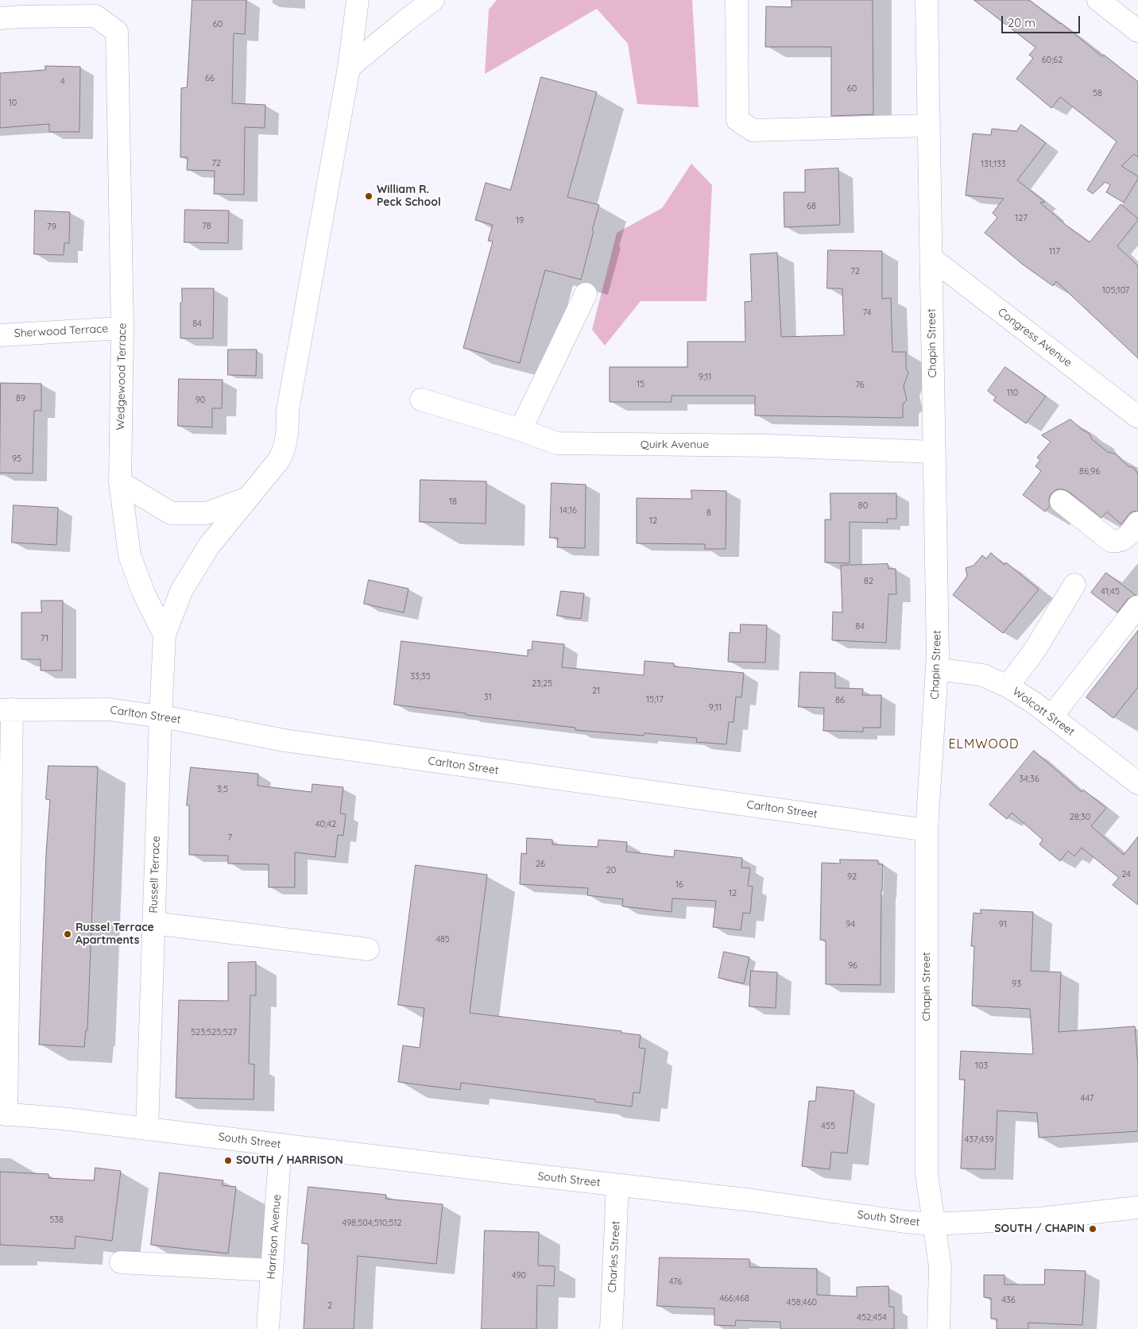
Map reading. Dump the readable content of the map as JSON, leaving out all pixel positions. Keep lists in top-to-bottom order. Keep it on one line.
{"streets":{"street":["Sherwood Terrace","Congress Avenue","Chapin Street","Wedgewood Terrace","Quirk Avenue","Wolcott Street","Carlton Street","Russell Terrace","South Street","Harrison Avenue","Charles Street"]},"crossings":[["Sherwood Terrace","Wedgewood Terrace"],["Congress Avenue","Chapin Street"],["Chapin Street","Quirk Avenue"],["Chapin Street","Wolcott Street"],["Chapin Street","Carlton Street"],["Chapin Street","South Street"],["Wedgewood Terrace","Carlton Street"],["Wedgewood Terrace","Russell Terrace"],["Carlton Street","Russell Terrace"],["Russell Terrace","South Street"],["South Street","Harrison Avenue"],["South Street","Charles Street"]],"districts":["ELMWOOD"],"places":["William R. Peck School","Russel Terrace Apartments","SOUTH / HARRISON","SOUTH / CHAPIN"],"house_numbers":["60","60;62","66","4","60","58","10","72","131;133","68","127","19","78","79","117","72","105;107","74","84","9;11","15","76","110","89","90","95","86;96","18","80","14;16","8","12","82","41;45","84","71","33;35","23;25","21","31","15;17","86","9;11","34;36","3;5","28;30","40;42","7","26","20","24","92","16","12","94","91","485","96","93","523;525;527","103","447","455","437;439","538","498;504;510;512","490","476","466;468","436","458;460","2","452;454"],"scale_bar":"20 m"}
